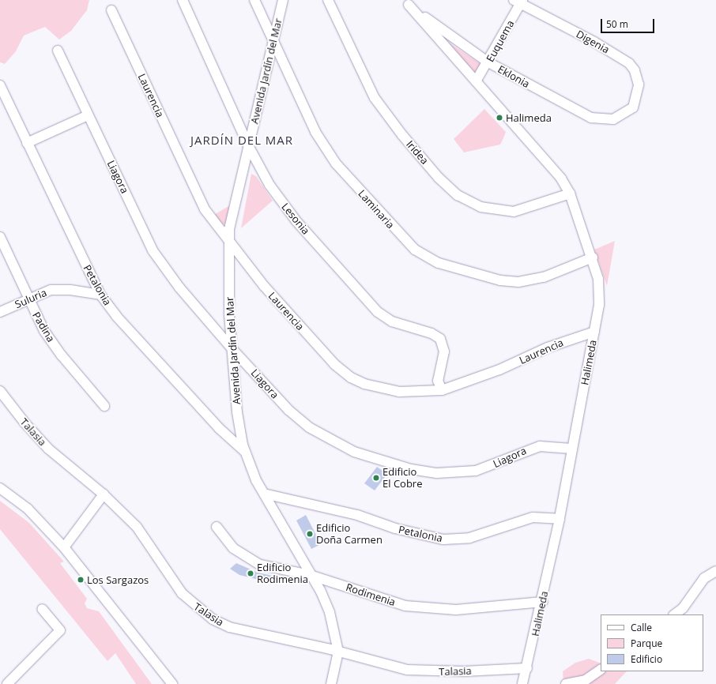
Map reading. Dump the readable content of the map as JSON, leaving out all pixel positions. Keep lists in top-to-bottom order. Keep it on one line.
{"streets":{"street":["Euquema","Digenia","Avenida Jardín del Mar","Eklonia","Laurencia","Iridea","Liagora","Laminaria","Lesonia","Petalonia","Suluria","Padina","Halimeda","Talasia","Rodimenia"]},"crossings":[["Euquema","Digenia"],["Euquema","Eklonia"],["Euquema","Halimeda"],["Digenia","Eklonia"],["Avenida Jardín del Mar","Laurencia"],["Avenida Jardín del Mar","Liagora"],["Avenida Jardín del Mar","Laminaria"],["Avenida Jardín del Mar","Lesonia"],["Avenida Jardín del Mar","Petalonia"],["Avenida Jardín del Mar","Talasia"],["Avenida Jardín del Mar","Rodimenia"],["Eklonia","Halimeda"],["Laurencia","Lesonia"],["Laurencia","Halimeda"],["Iridea","Halimeda"],["Liagora","Halimeda"],["Laminaria","Halimeda"],["Petalonia","Suluria"],["Petalonia","Halimeda"],["Suluria","Padina"],["Halimeda","Talasia"],["Halimeda","Rodimenia"]],"districts":["JARDÍN DEL MAR"],"places":["Halimeda","Edificio El Cobre","Edificio Doña Carmen","Edificio Rodimenia","Los Sargazos"],"legend":["Calle","Parque","Edificio"],"scale_bar":"50 m"}
